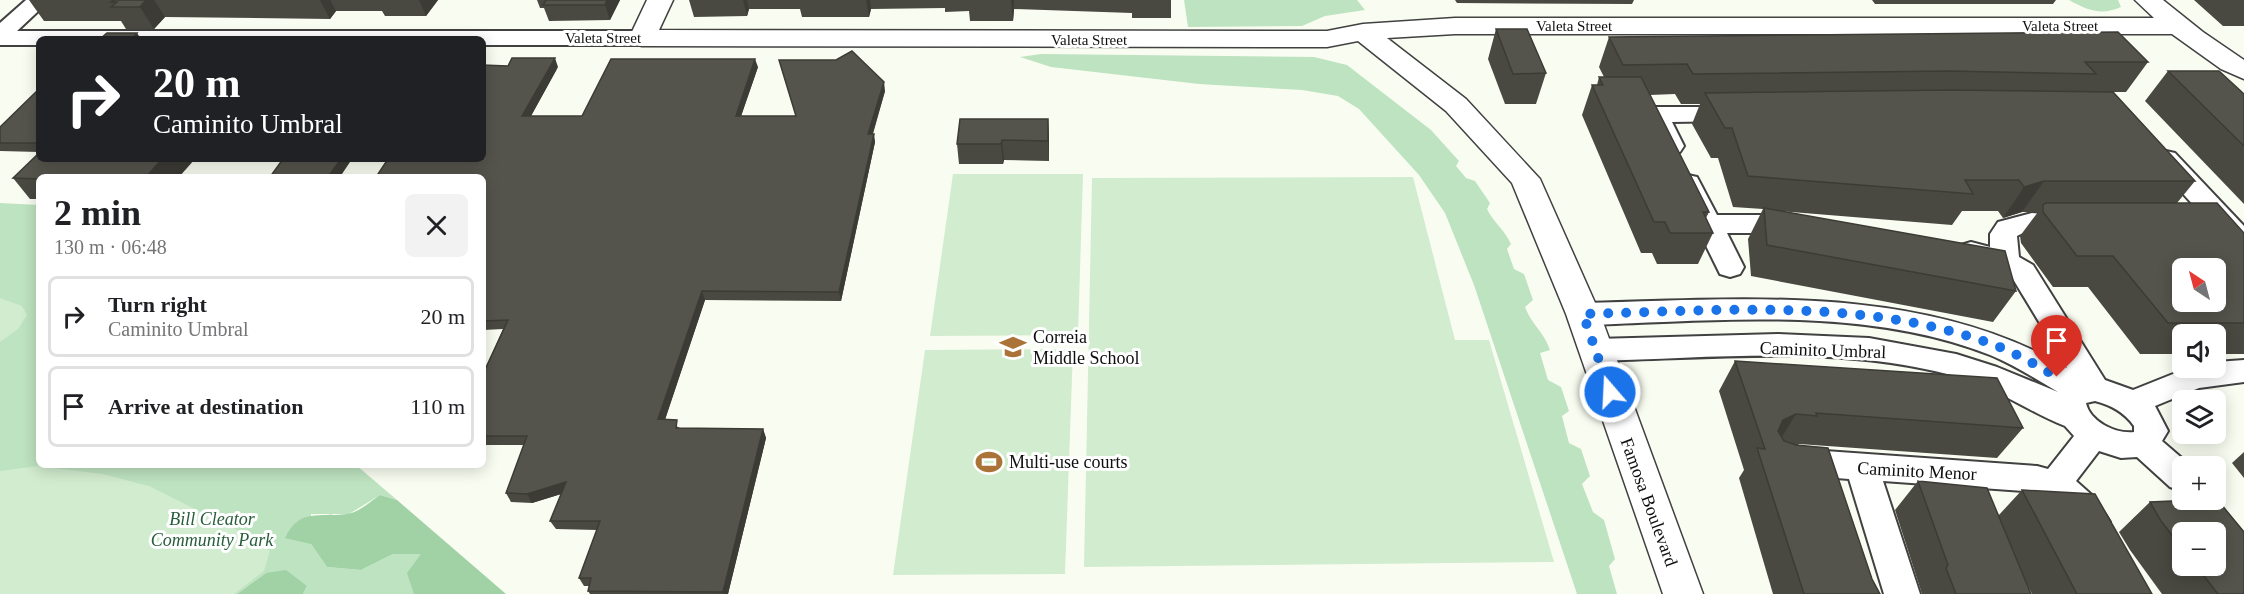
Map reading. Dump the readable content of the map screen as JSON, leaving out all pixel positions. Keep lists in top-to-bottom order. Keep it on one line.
{"streets":{"street":["Valeta Street","Caminito Umbral","Caminito Menor","Famosa Boulevard"]},"crossings":[["Valeta Street","Famosa Boulevard"],["Caminito Umbral","Famosa Boulevard"]],"parks":["Bill Cleator Community Park"],"places":{"school or university":["Correia Middle School"],"sports":["Multi-use courts"]},"north":"top left","page":{"turn":["20 m","Caminito Umbral"],"heading":["2 min","130 m · 06:48"],"map_buttons":["+","−"],"list":[{"name":"Turn right","note":"Caminito Umbral","value":"20 m"},{"name":"Arrive at destination","value":"110 m"}]}}
